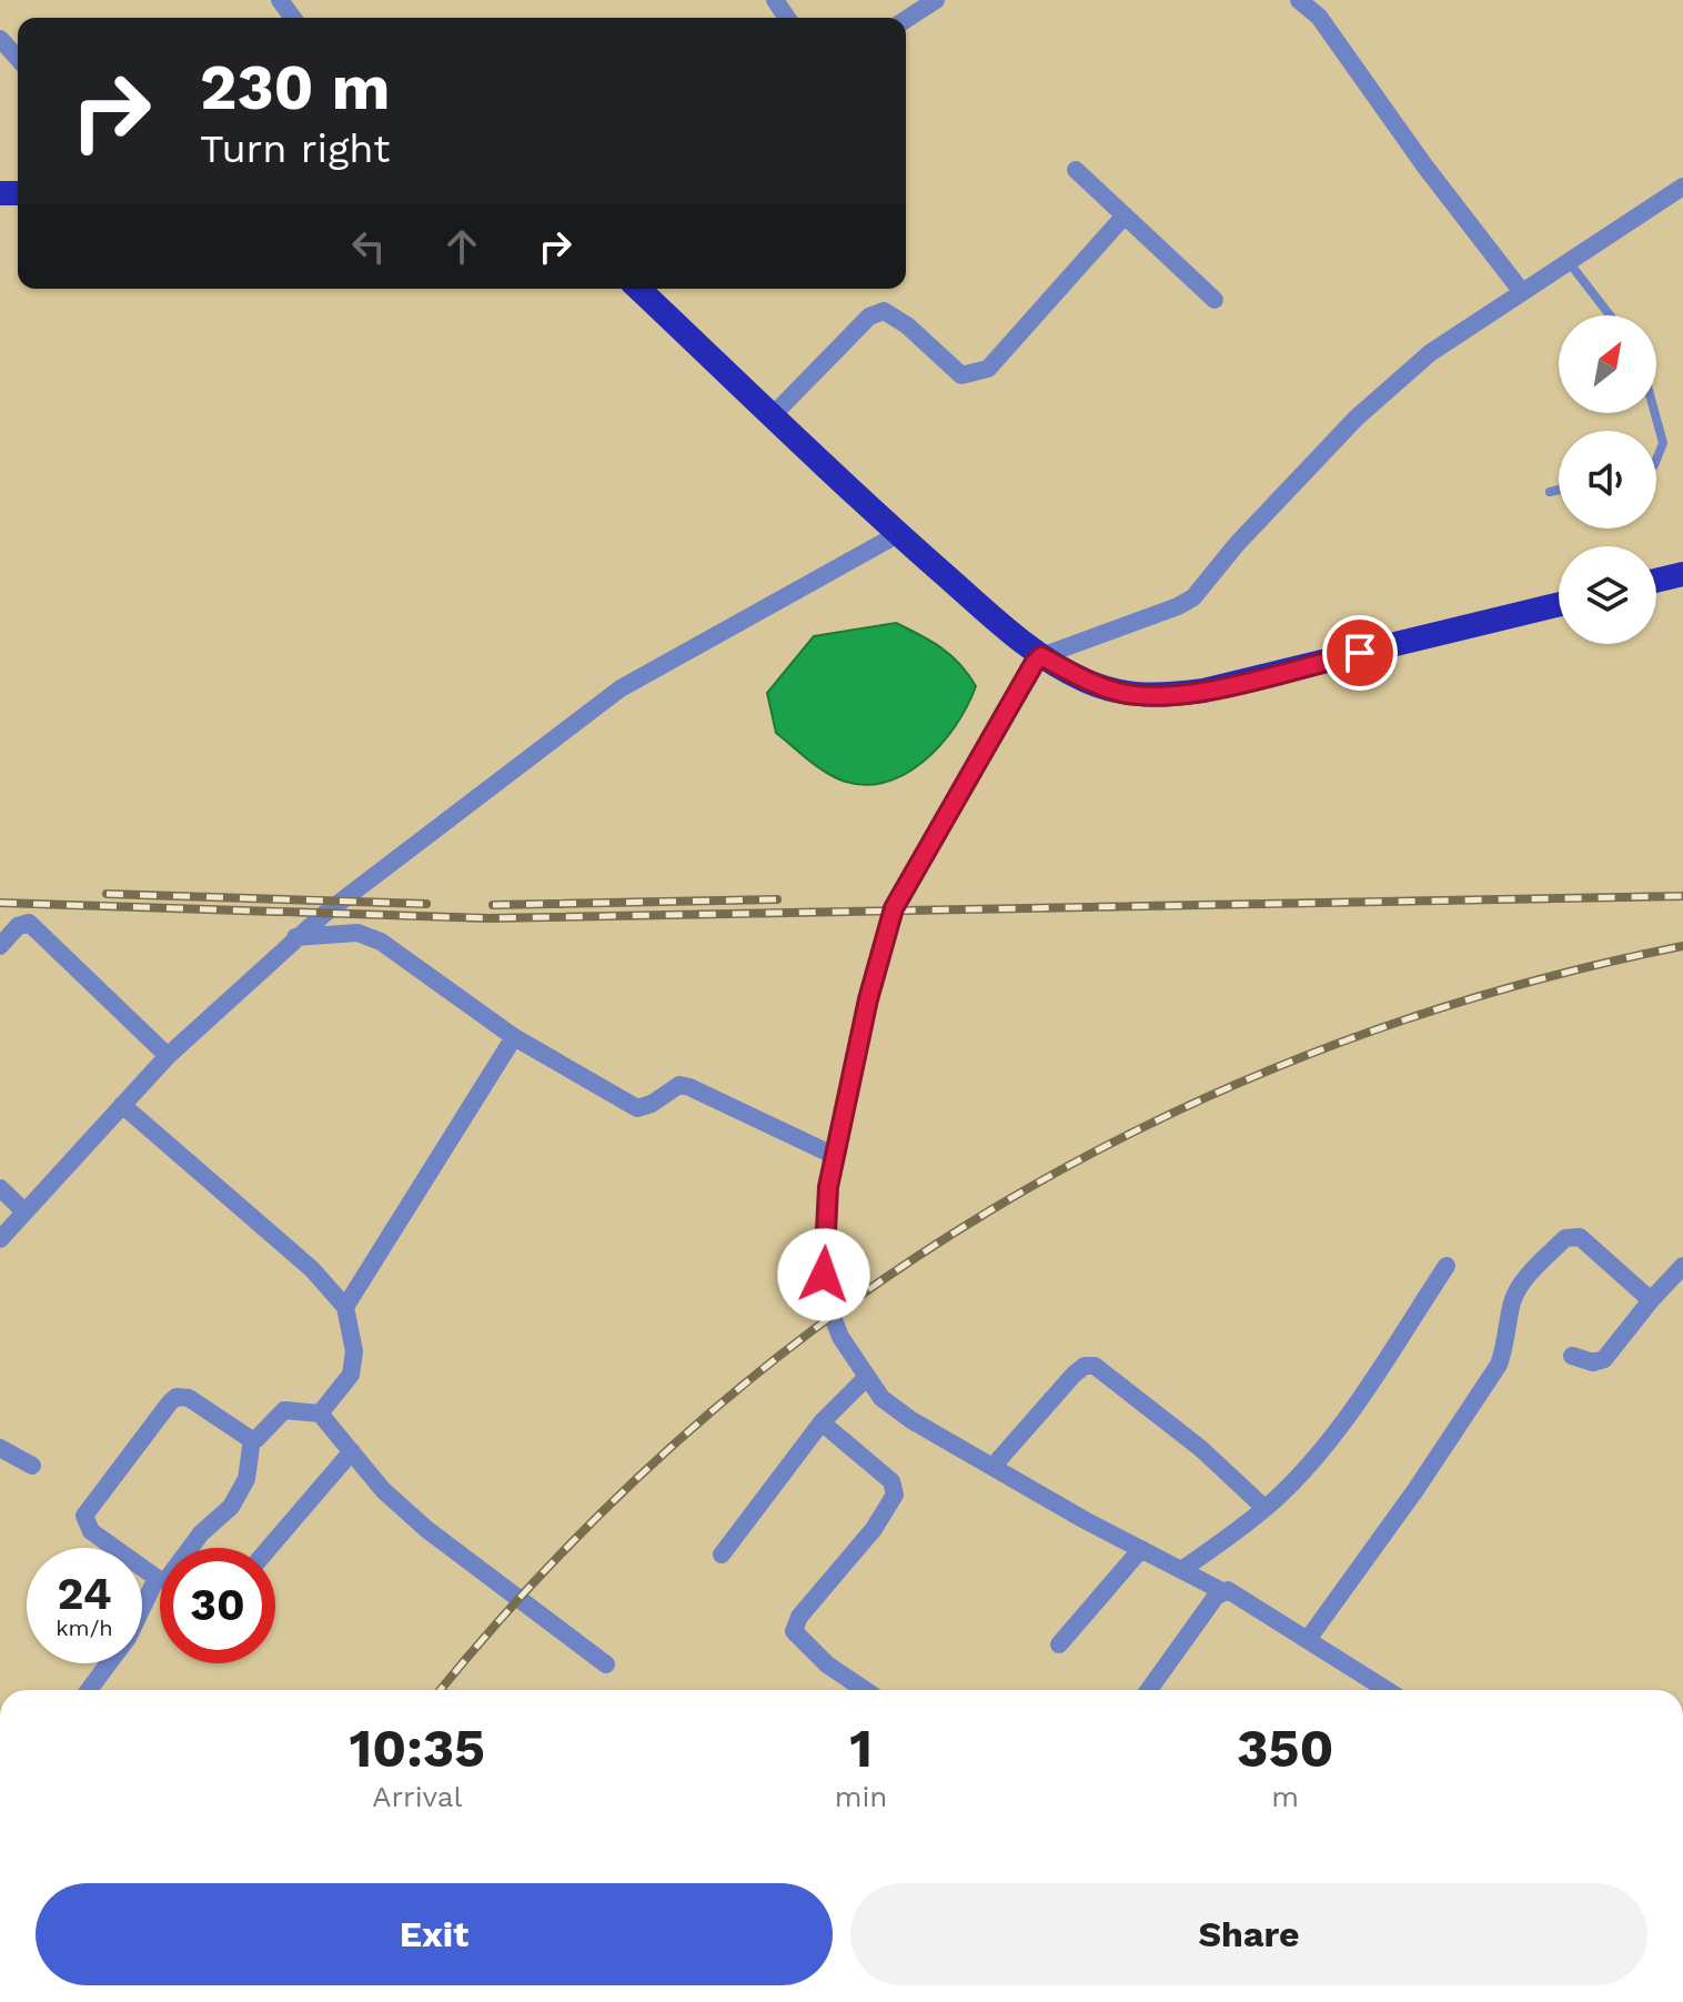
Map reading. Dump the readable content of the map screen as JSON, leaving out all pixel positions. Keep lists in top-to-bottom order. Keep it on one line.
{"north":"top right","page":{"turn":["230 m","Turn right"],"speed":"24 km/h","limit":"30","eta":["10:35","Arrival","1","min","350","m"],"buttons":["Exit","Share"]}}
